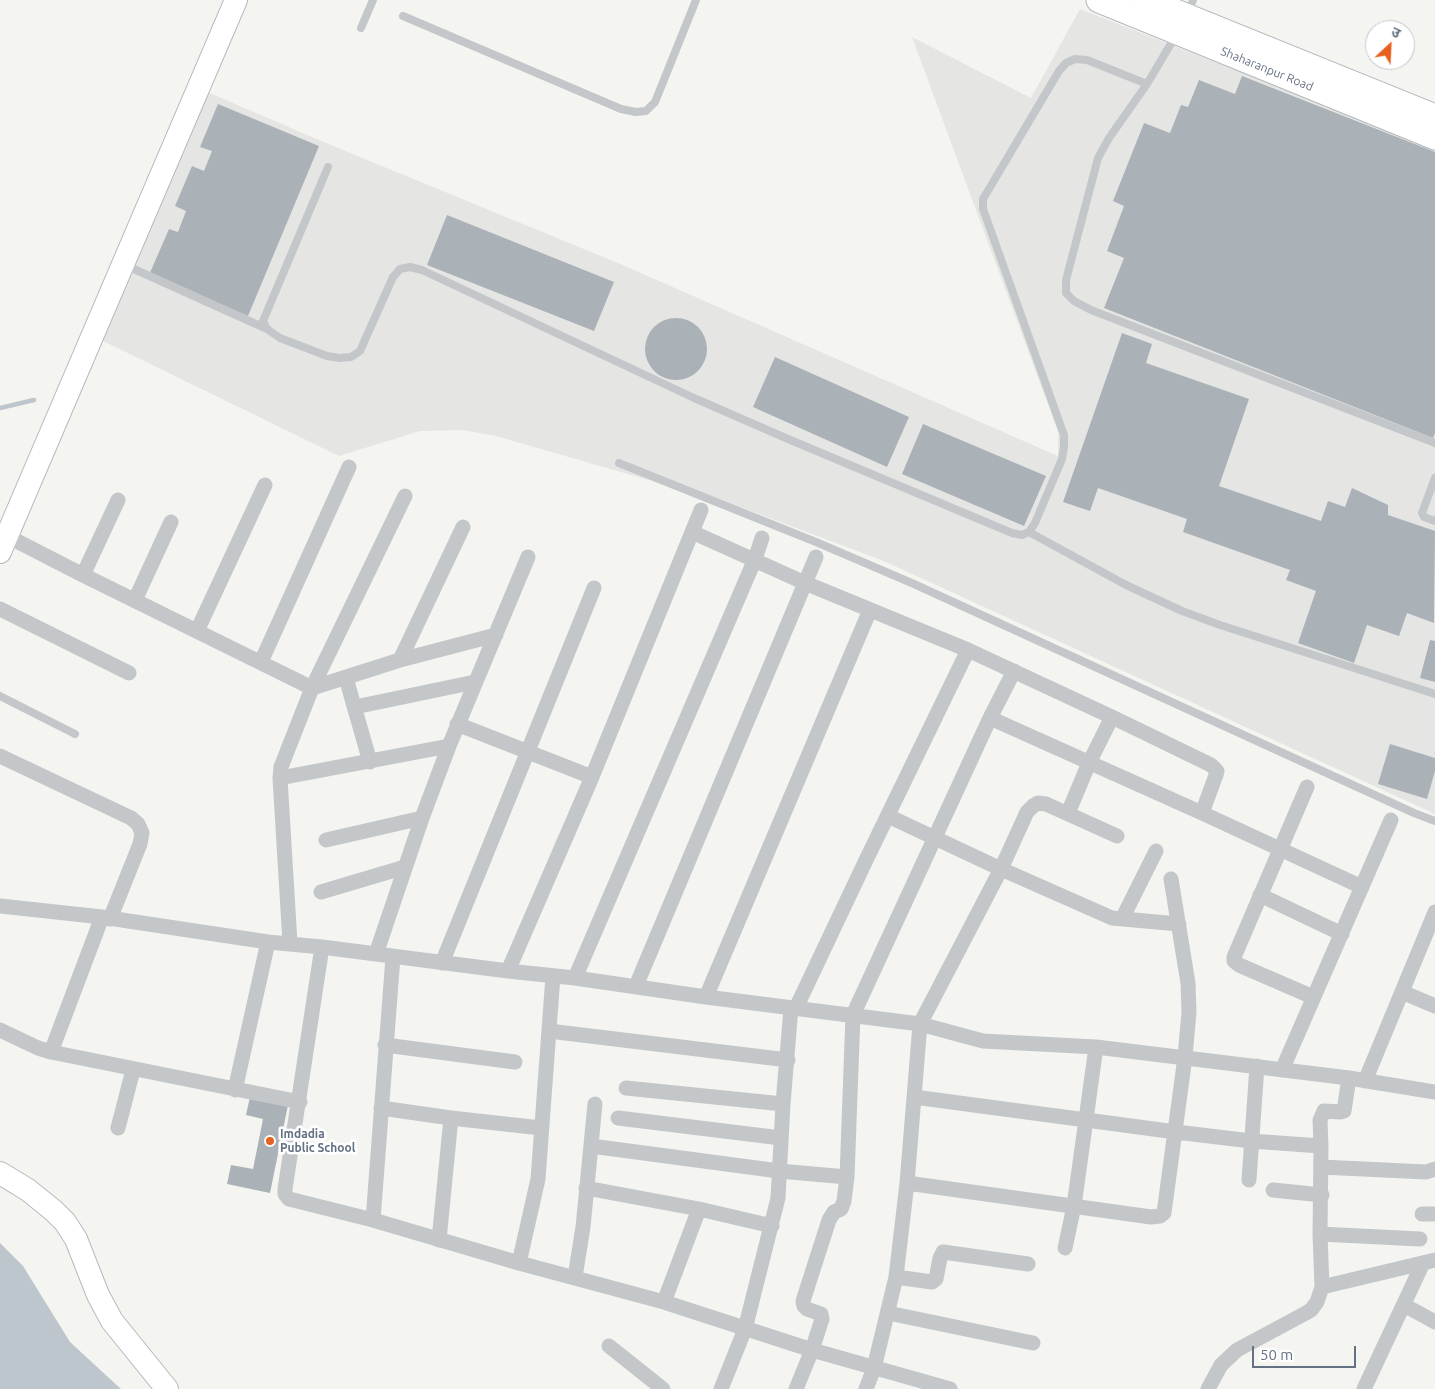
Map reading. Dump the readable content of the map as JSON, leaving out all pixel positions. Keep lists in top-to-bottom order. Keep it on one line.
{"streets":{"main road":["Shaharanpur Road"]},"places":["Imdadia Public School"],"scale_bar":"50 m","north":"top right"}
